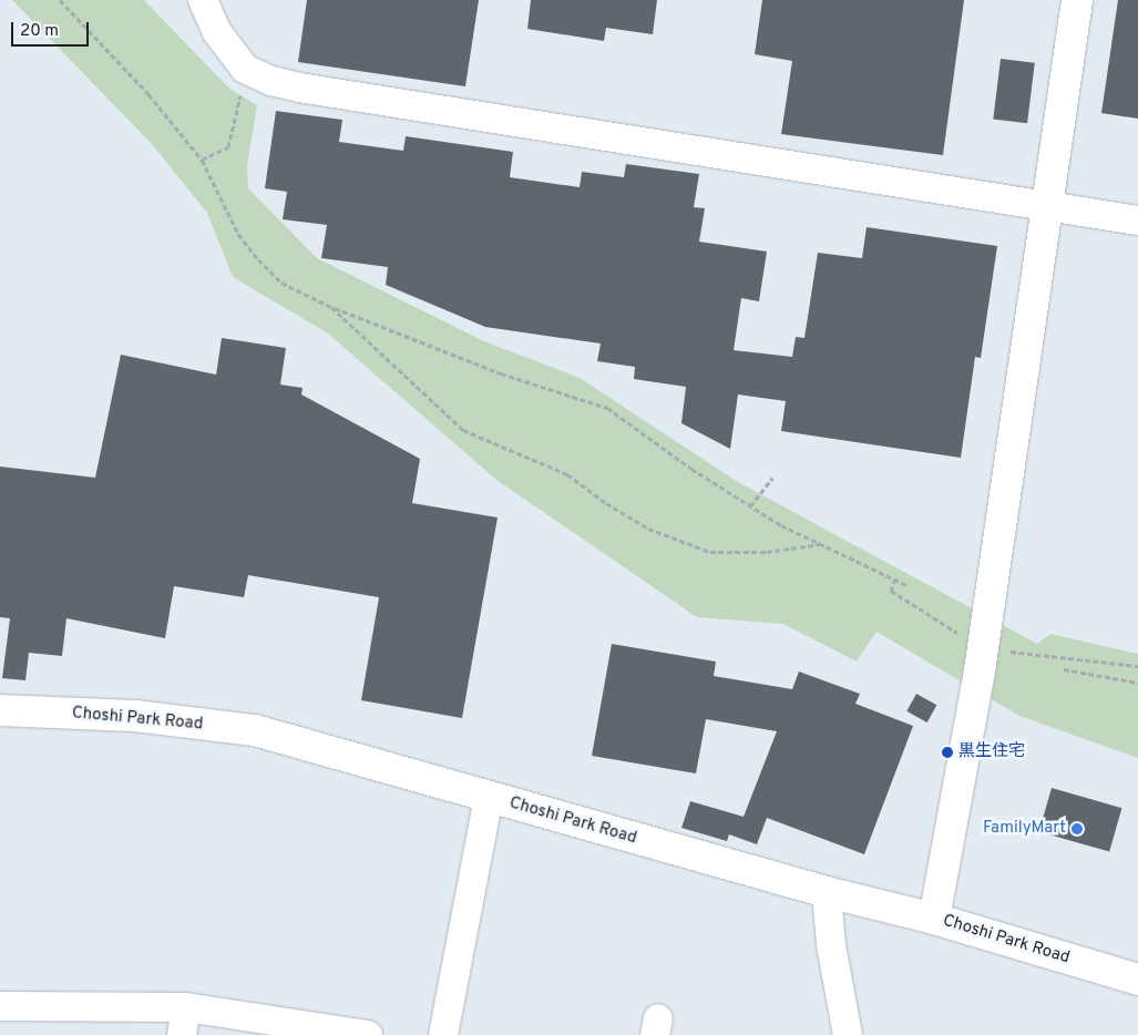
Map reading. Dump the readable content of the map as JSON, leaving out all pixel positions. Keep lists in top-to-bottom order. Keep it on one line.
{"streets":{"main road":["Choshi Park Road"]},"places":["黒生住宅","FamilyMart"],"scale_bar":"20 m"}
